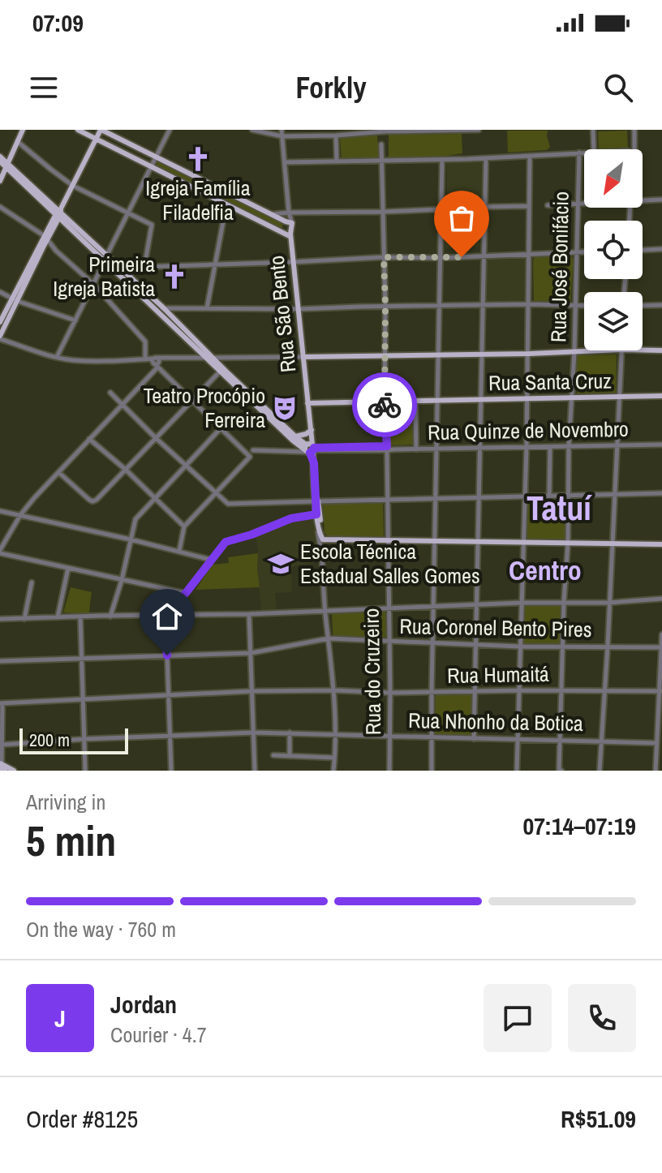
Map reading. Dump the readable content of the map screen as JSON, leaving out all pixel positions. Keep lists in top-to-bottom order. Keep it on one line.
{"streets":{"main road":["Rua São Bento","Rua Santa Cruz"],"street":["Rua José Bonifácio","Rua Quinze de Novembro","Rua Coronel Bento Pires","Rua do Cruzeiro","Rua Humaitá","Rua Nhonho da Botica"]},"crossings":[["Rua José Bonifácio","Rua Santa Cruz"],["Rua José Bonifácio","Rua Quinze de Novembro"],["Rua José Bonifácio","Rua Coronel Bento Pires"],["Rua José Bonifácio","Rua Humaitá"],["Rua José Bonifácio","Rua Nhonho da Botica"],["Rua São Bento","Rua Santa Cruz"],["Rua São Bento","Rua Quinze de Novembro"],["Rua São Bento","Rua Coronel Bento Pires"],["Rua São Bento","Rua Humaitá"],["Rua São Bento","Rua Nhonho da Botica"],["Rua Santa Cruz","Rua do Cruzeiro"],["Rua Quinze de Novembro","Rua do Cruzeiro"],["Rua Coronel Bento Pires","Rua do Cruzeiro"],["Rua do Cruzeiro","Rua Humaitá"],["Rua do Cruzeiro","Rua Nhonho da Botica"]],"districts":["Tatuí","Centro"],"places":{"church":["Igreja Família Filadelfia","Primeira Igreja Batista"],"theatre":["Teatro Procópio Ferreira"],"school or university":["Escola Técnica Estadual Salles Gomes"]},"scale_bar":"200 m","north":"bottom left","page":{"status":"07:09","header":"Forkly","scale":"200 m","heading":["5 min","Arriving in","07:14–07:19"],"panel":["Jordan","Courier · 4.7","Order #8125","R$51.09"],"bar":"On the way · 760 m","round":"J"}}
